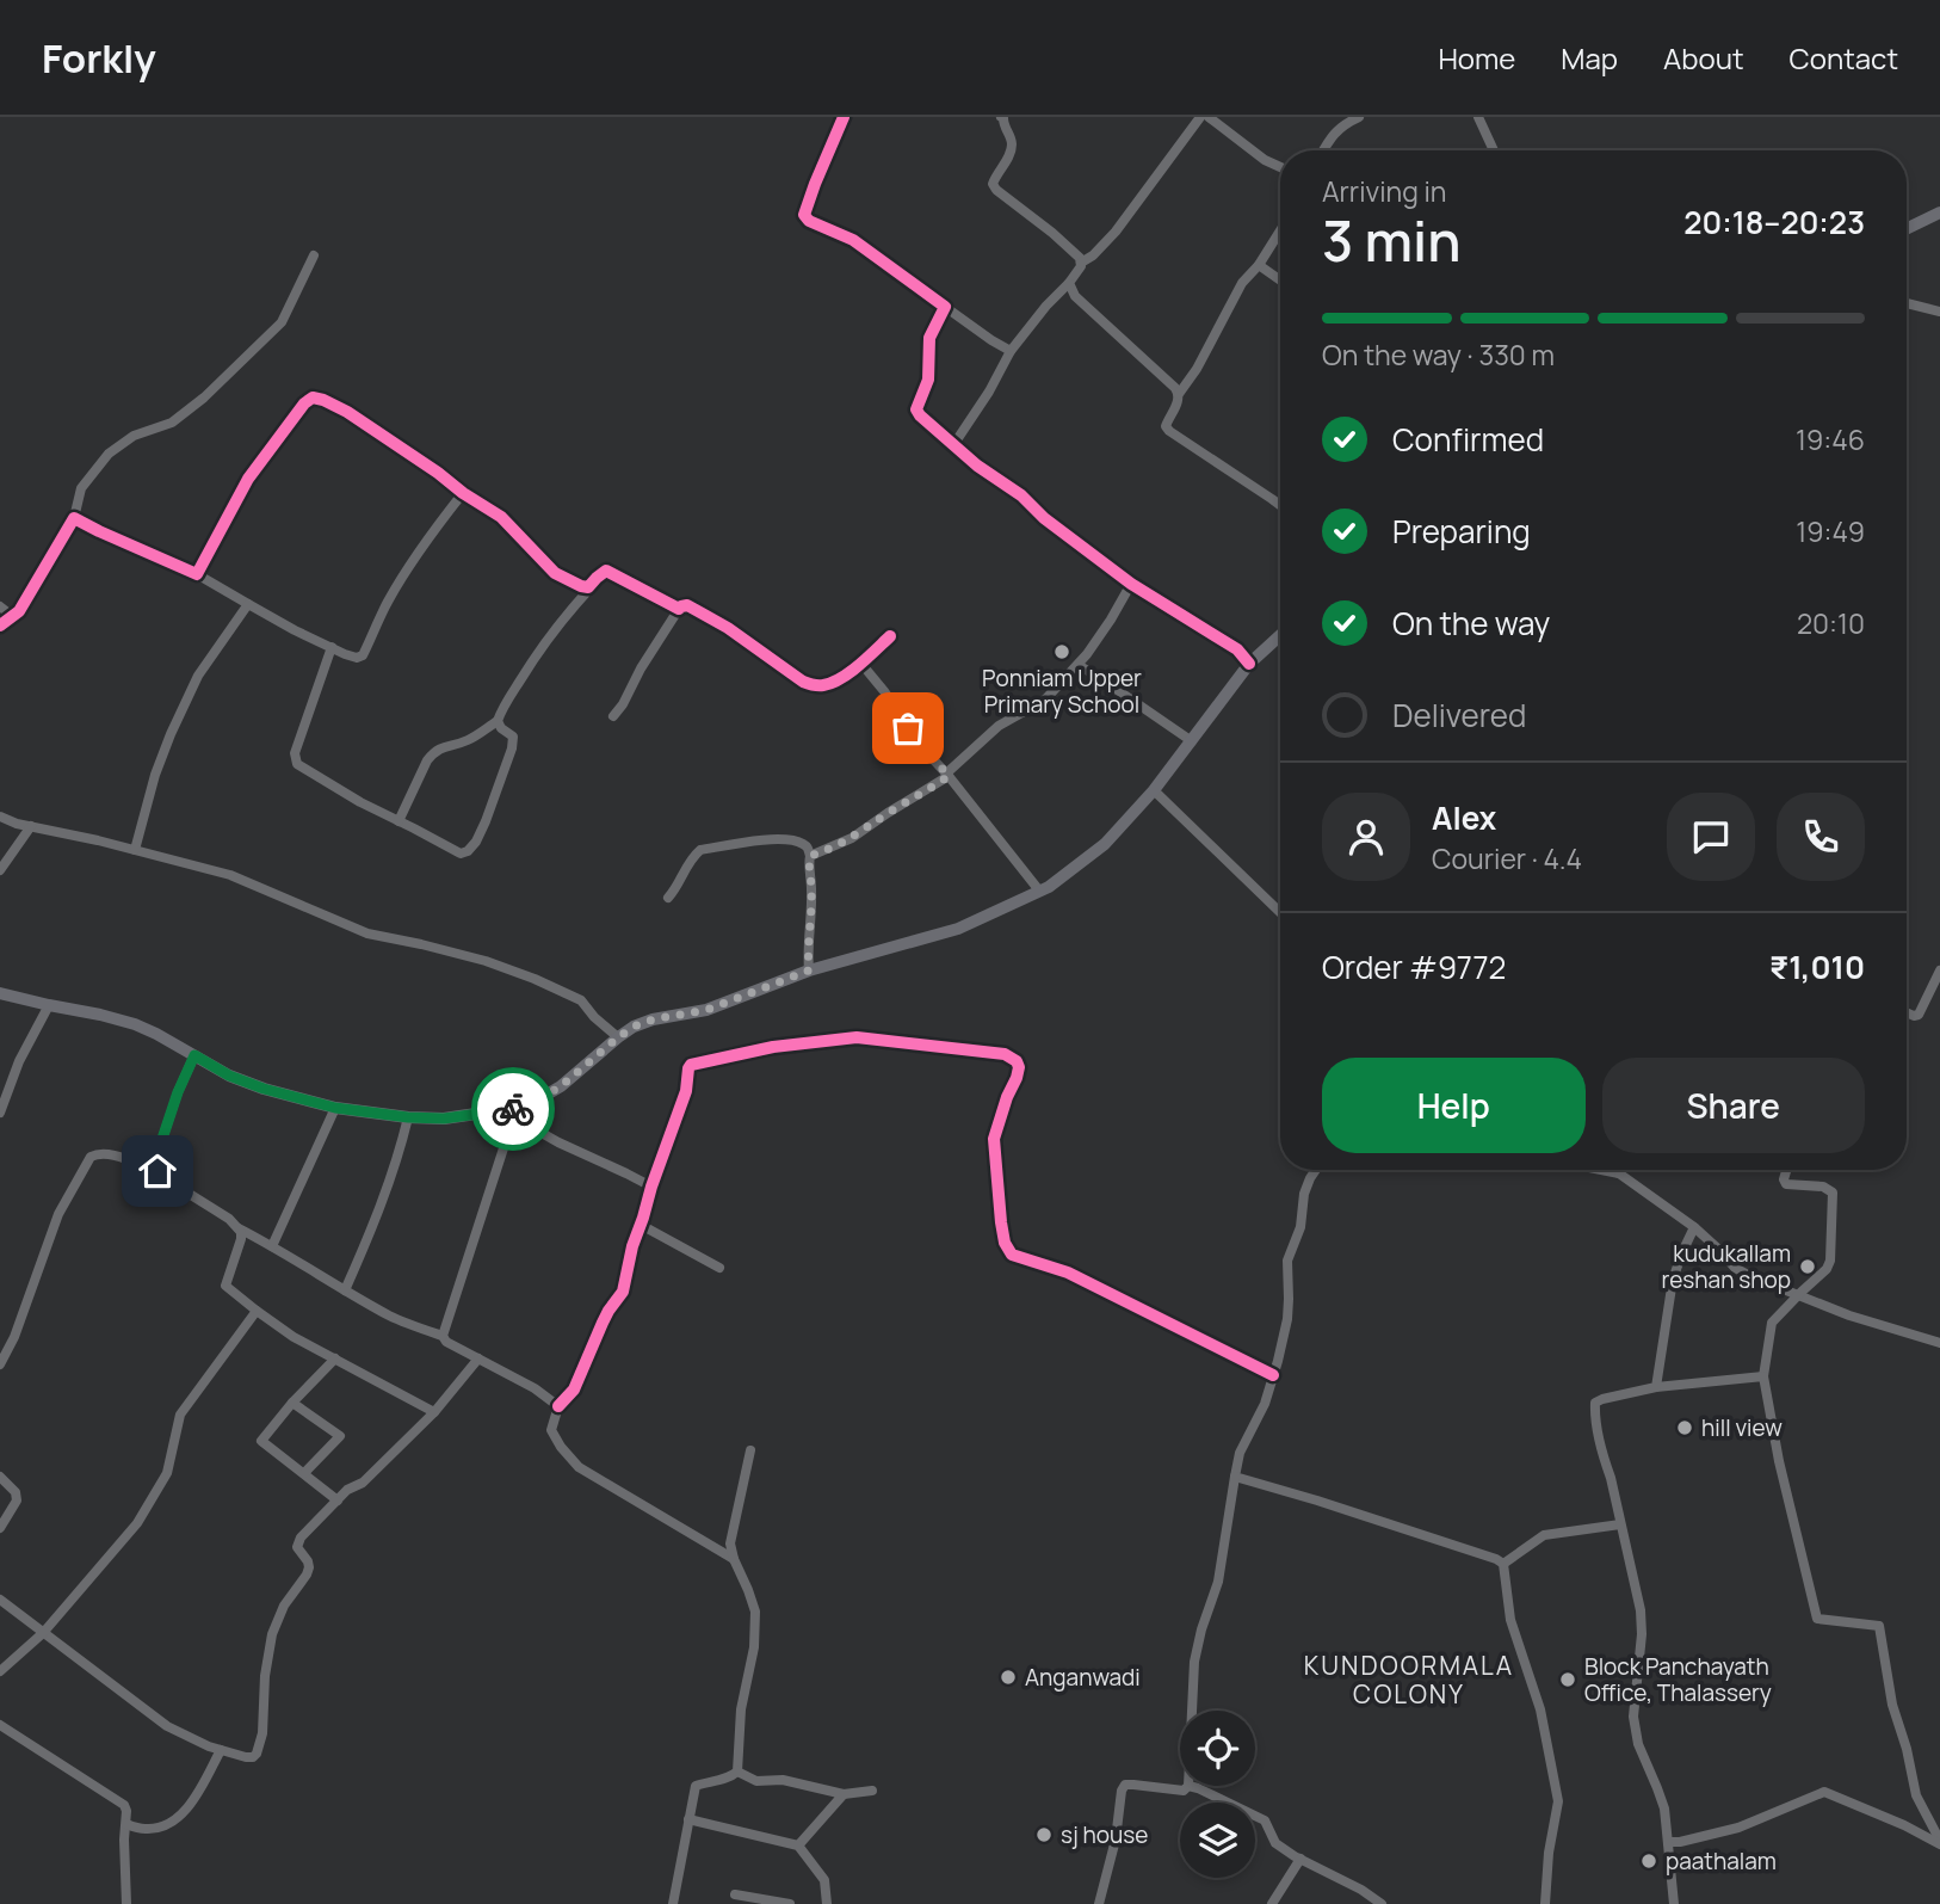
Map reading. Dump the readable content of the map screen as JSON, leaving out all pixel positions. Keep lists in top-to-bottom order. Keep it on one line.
{"districts":["KUNDOORMALA COLONY"],"places":["Ponniam Upper Primary School","kudukallam reshan shop","hill view","Anganwadi","Block Panchayath Office, Thalassery","sj house","paathalam"],"page":{"header":"Forkly","nav":["Home","Map","About","Contact"],"heading":["3 min","Arriving in","20:18–20:23"],"panel":["Alex","Courier · 4.4","Order #9772","₹1,010"],"bar":"On the way · 330 m","list":[["Confirmed","19:46"],["Preparing","19:49"],["On the way","20:10"],"Delivered"],"buttons":["Help","Share"]}}
